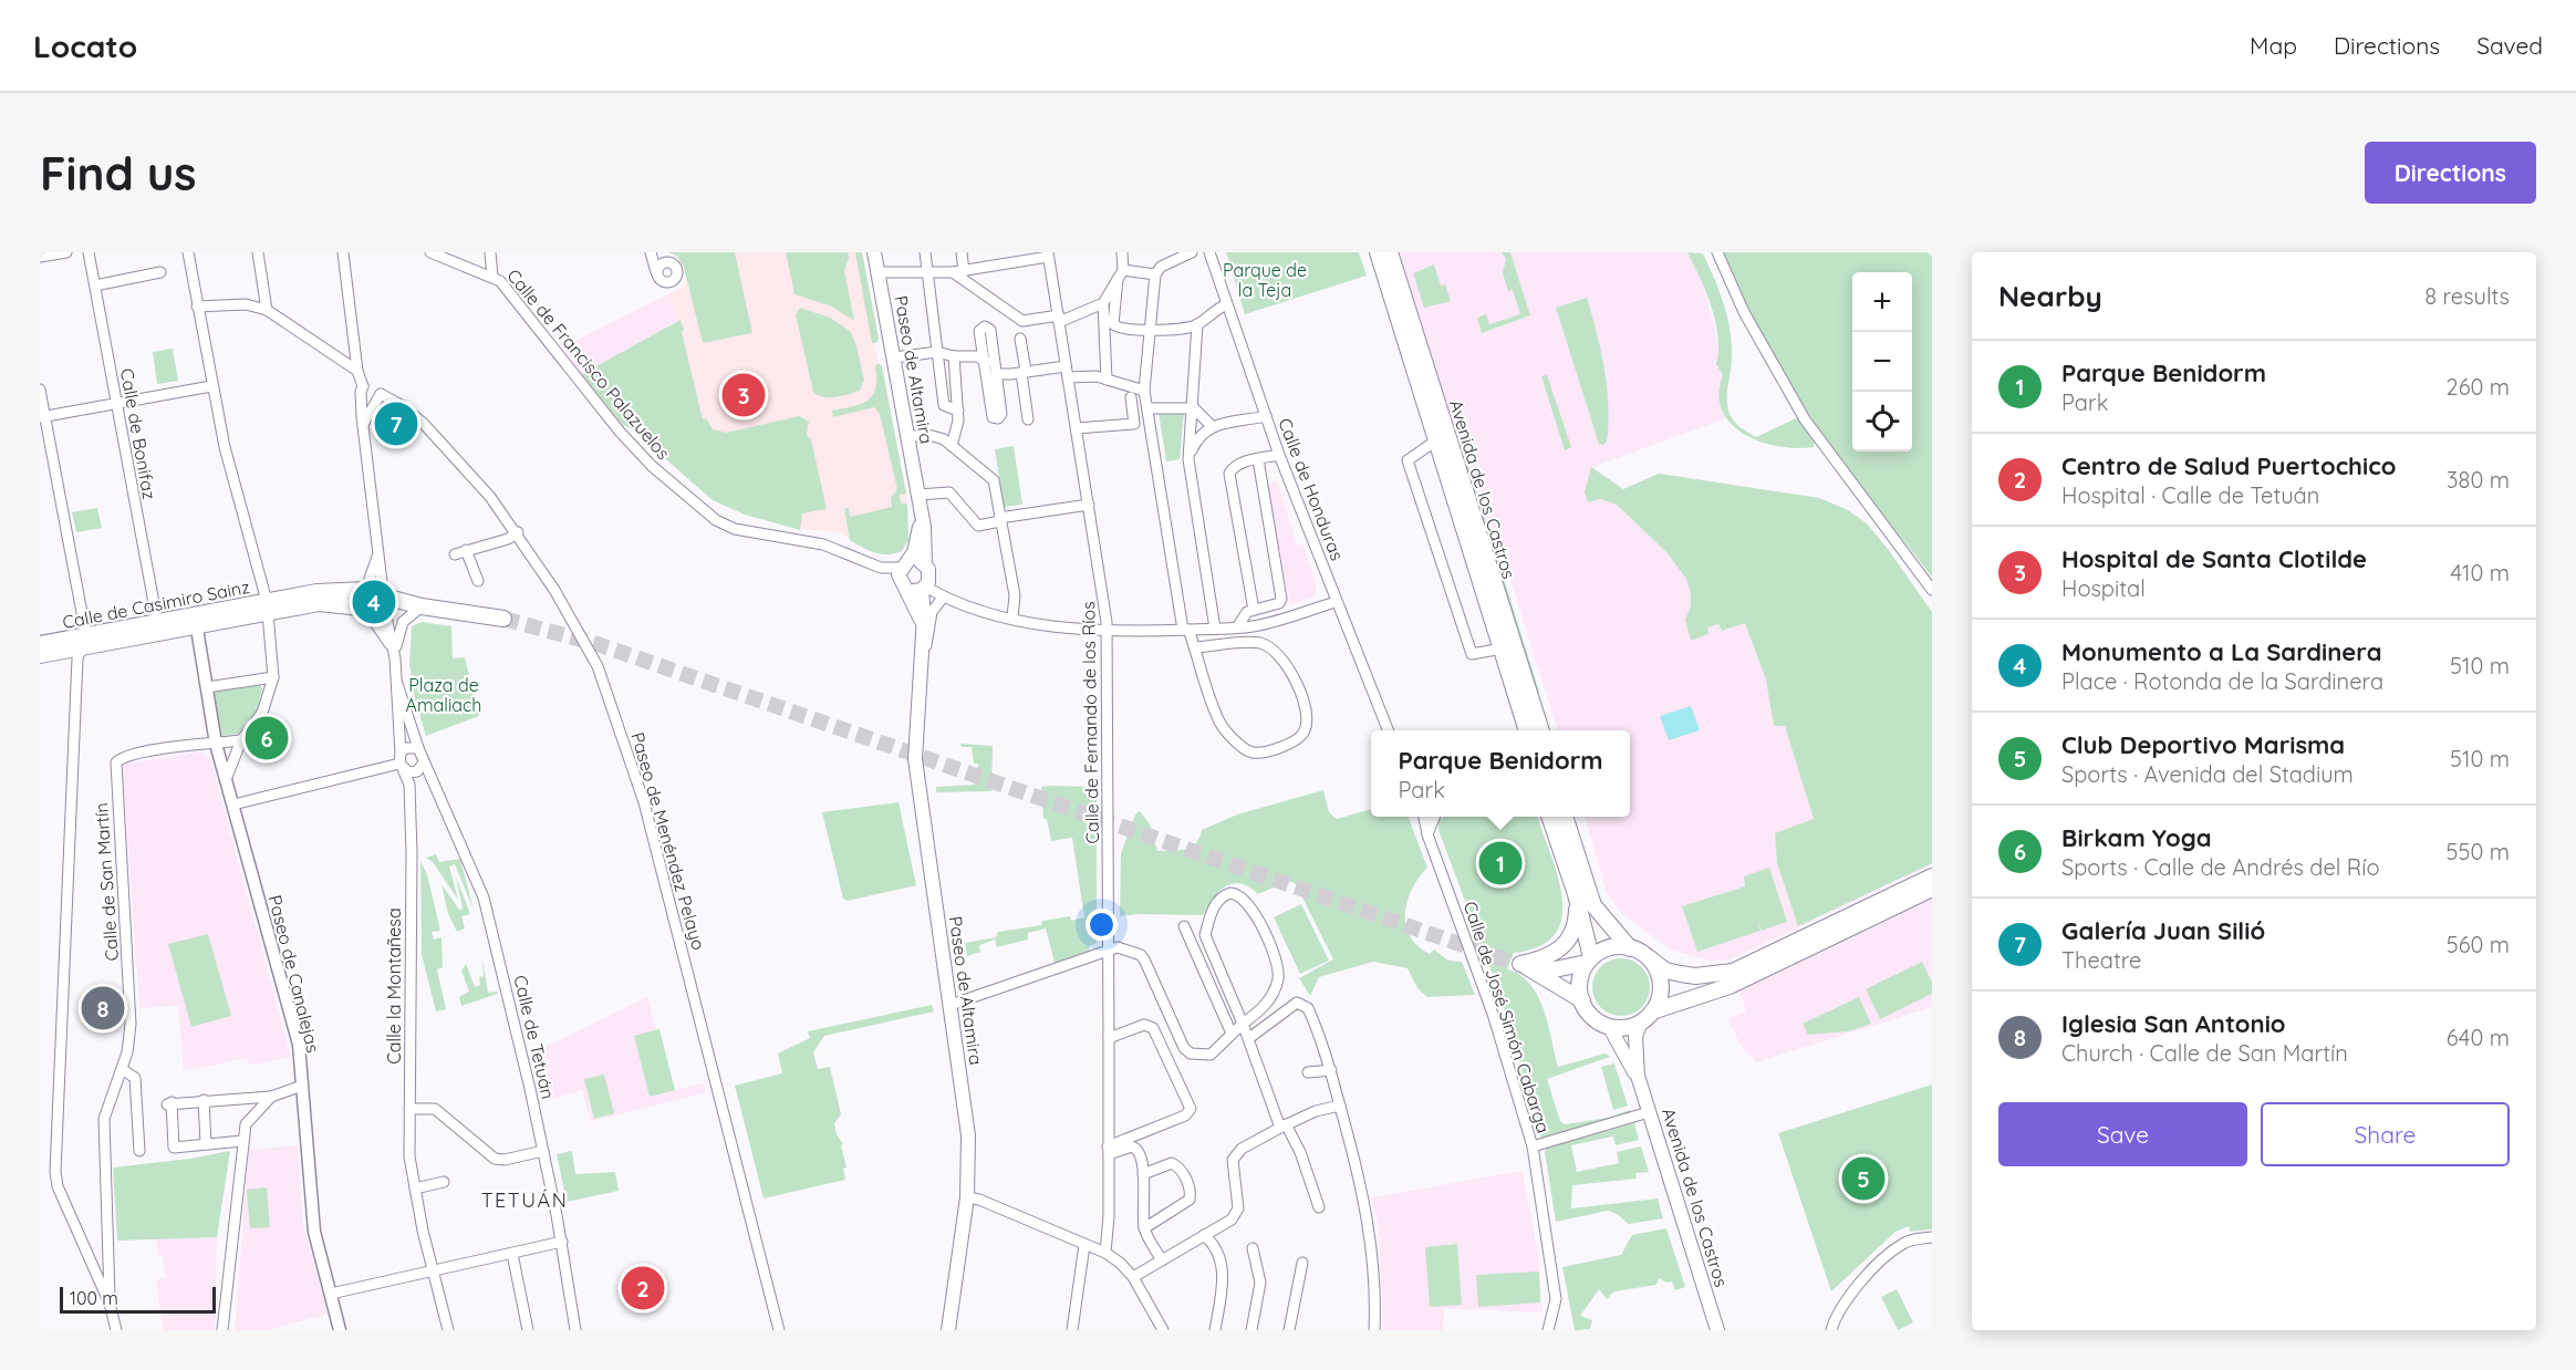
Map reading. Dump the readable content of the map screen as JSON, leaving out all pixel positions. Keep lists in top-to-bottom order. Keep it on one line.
{"streets":{"main road":["Paseo de Altamira","Avenida de los Castros","Calle de Casimiro Sainz"],"street":["Calle de Francisco Palazuelos","Calle de Bonifaz","Calle de Honduras","Calle de Fernando de los Ríos","Paseo de Menéndez Pelayo","Calle de San Martín","Paseo de Canalejas","Calle la Montañesa","Calle de José Simón Cabarga","Calle de Tetuán"]},"crossings":[["Calle de Francisco Palazuelos","Paseo de Altamira"],["Calle de Bonifaz","Calle de Casimiro Sainz"],["Calle de Casimiro Sainz","Paseo de Canalejas"],["Calle de San Martín","Paseo de Canalejas"]],"districts":["TETUÁN"],"parks":["Parque de la Teja","Plaza de Amaliach"],"scale_bar":"100 m","page":{"header":"Locato","nav":["Map","Directions","Saved"],"buttons":["Directions",["Save","Share"]],"title":"Find us","heading":["Nearby","8 results"],"map_buttons":["+","−"],"list":[{"mark":"1","name":"Parque Benidorm","note":"Park","value":"260 m"},{"mark":"2","name":"Centro de Salud Puertochico","note":"Hospital · Calle de Tetuán","value":"380 m"},{"mark":"3","name":"Hospital de Santa Clotilde","note":"Hospital","value":"410 m"},{"mark":"4","name":"Monumento a La Sardinera","note":"Place · Rotonda de la Sardinera","value":"510 m"},{"mark":"5","name":"Club Deportivo Marisma","note":"Sports · Avenida del Stadium","value":"510 m"},{"mark":"6","name":"Birkam Yoga","note":"Sports · Calle de Andrés del Río","value":"550 m"},{"mark":"7","name":"Galería Juan Silió","note":"Theatre","value":"560 m"},{"mark":"8","name":"Iglesia San Antonio","note":"Church · Calle de San Martín","value":"640 m"}],"pins":["3","7","4","6","1","8","5","2"],"popup":["Parque Benidorm","Park"],"scale":"100 m"}}
